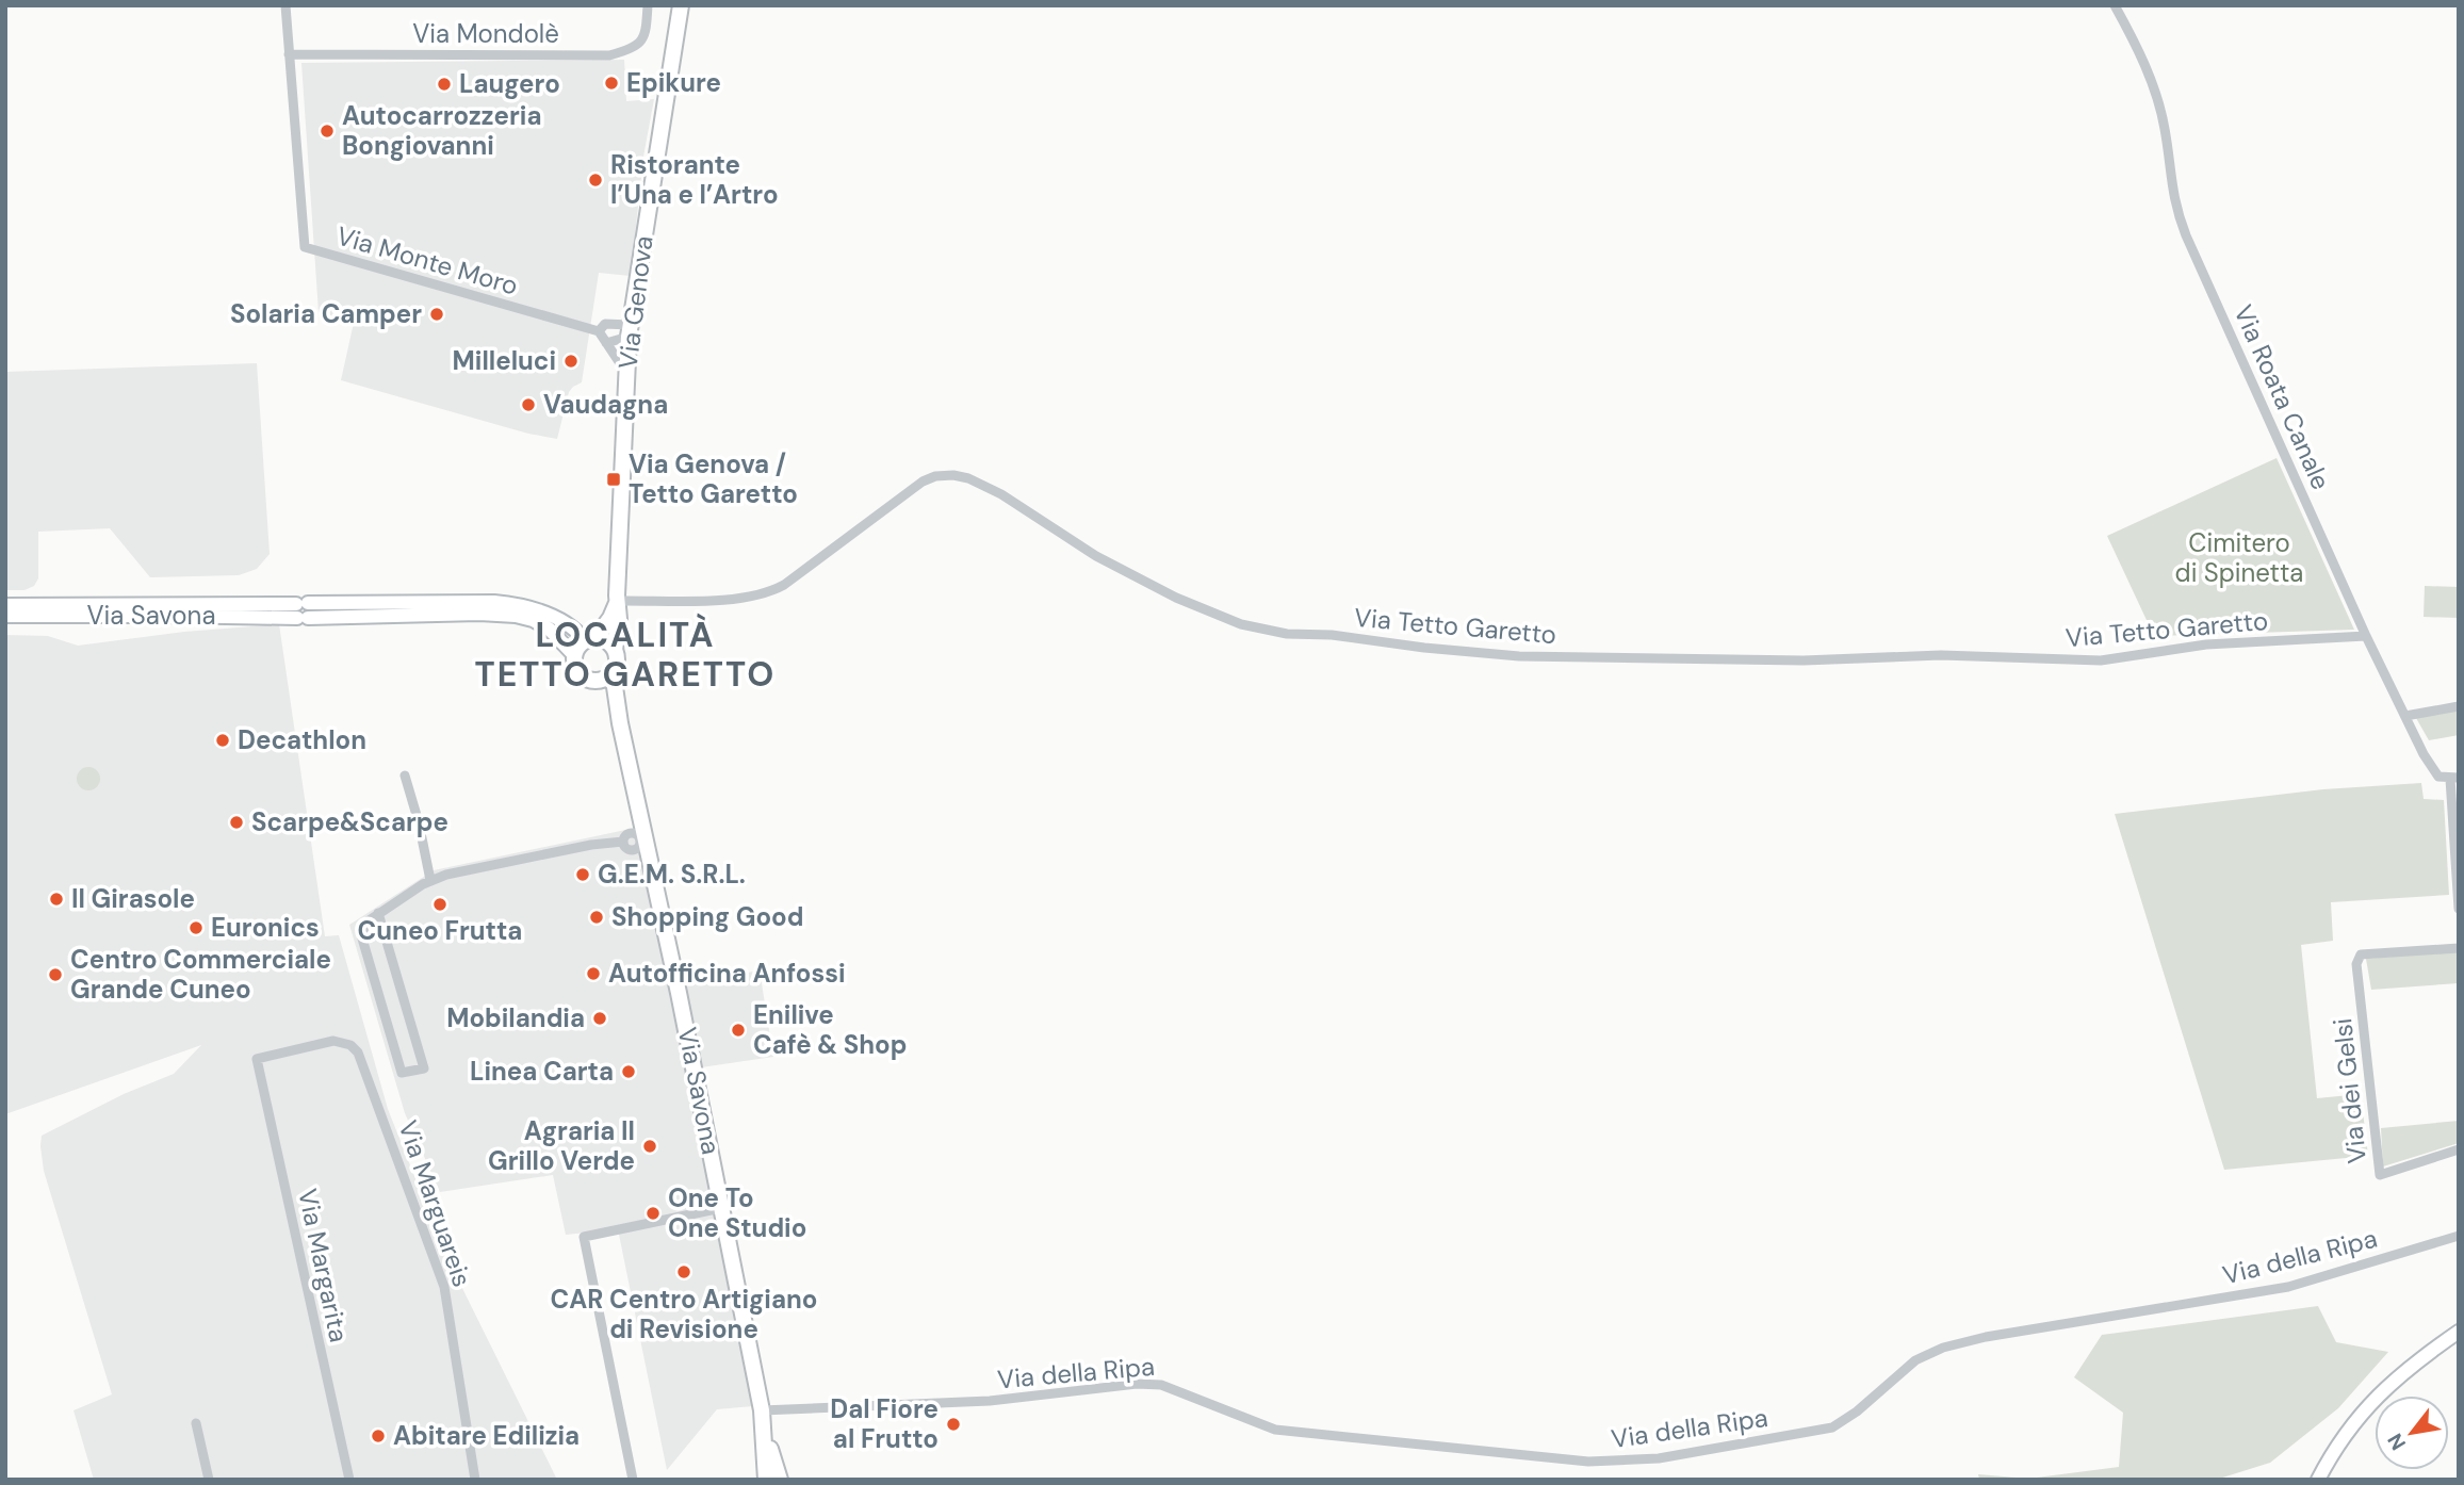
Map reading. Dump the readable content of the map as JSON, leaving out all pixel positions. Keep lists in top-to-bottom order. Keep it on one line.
{"streets":{"main road":["Via Genova","Via Savona"],"street":["Via Mondolè","Via Monte Moro","Via Roata Canale","Via Tetto Garetto","Via dei Gelsi","Via Marguareis","Via della Ripa","Via Margarita"]},"crossings":[["Via Mondolè","Via Monte Moro"],["Via Monte Moro","Via Genova"],["Via Genova","Via Savona"],["Via Genova","Via Tetto Garetto"],["Via Roata Canale","Via Tetto Garetto"],["Via Savona","Via della Ripa"],["Via Marguareis","Via Margarita"]],"districts":["LOCALITÀ TETTO GARETTO"],"parks":["Cimitero di Spinetta"],"places":{"other":["Epikure","Laugero","Autocarrozzeria Bongiovanni","Ristorante l’Una e l’Artro","Solaria Camper","Milleluci","Vaudagna","Decathlon","Scarpe&Scarpe","G.E.M. S.R.L.","Il Girasole","Cuneo Frutta","Shopping Good","Euronics","Autofficina Anfossi","Centro Commerciale Grande Cuneo","Mobilandia","Enilive Cafè & Shop","Linea Carta","Agraria Il Grillo Verde","One To One Studio","CAR Centro Artigiano di Revisione","Dal Fiore al Frutto","Abitare Edilizia"],"transit":["Via Genova / Tetto Garetto"]},"north":"bottom left"}
